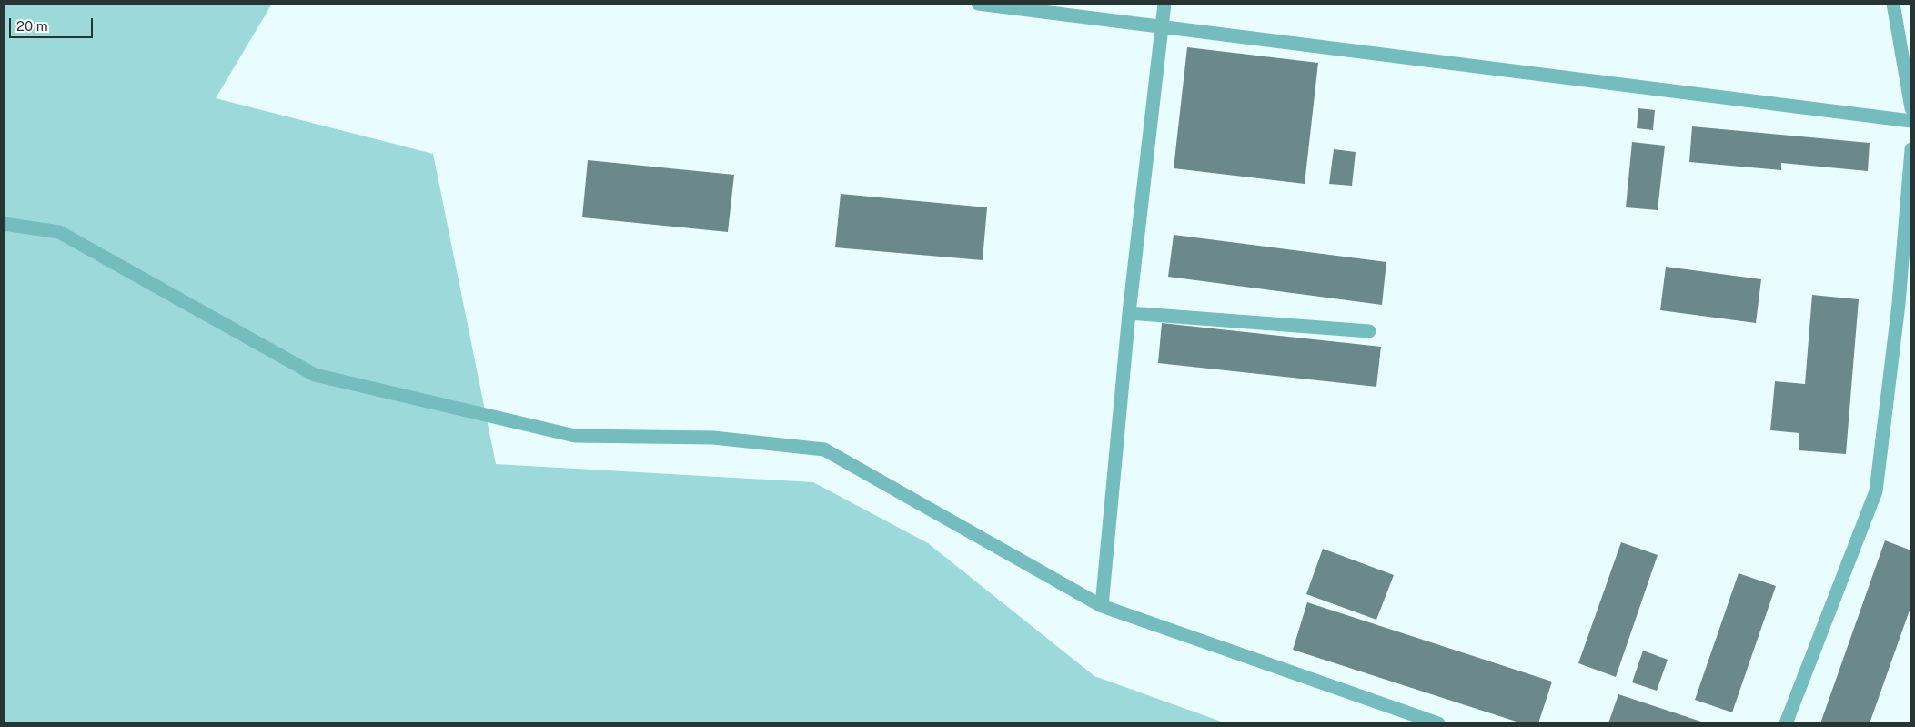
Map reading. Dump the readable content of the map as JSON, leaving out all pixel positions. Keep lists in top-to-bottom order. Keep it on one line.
{"scale_bar":"20 m"}
